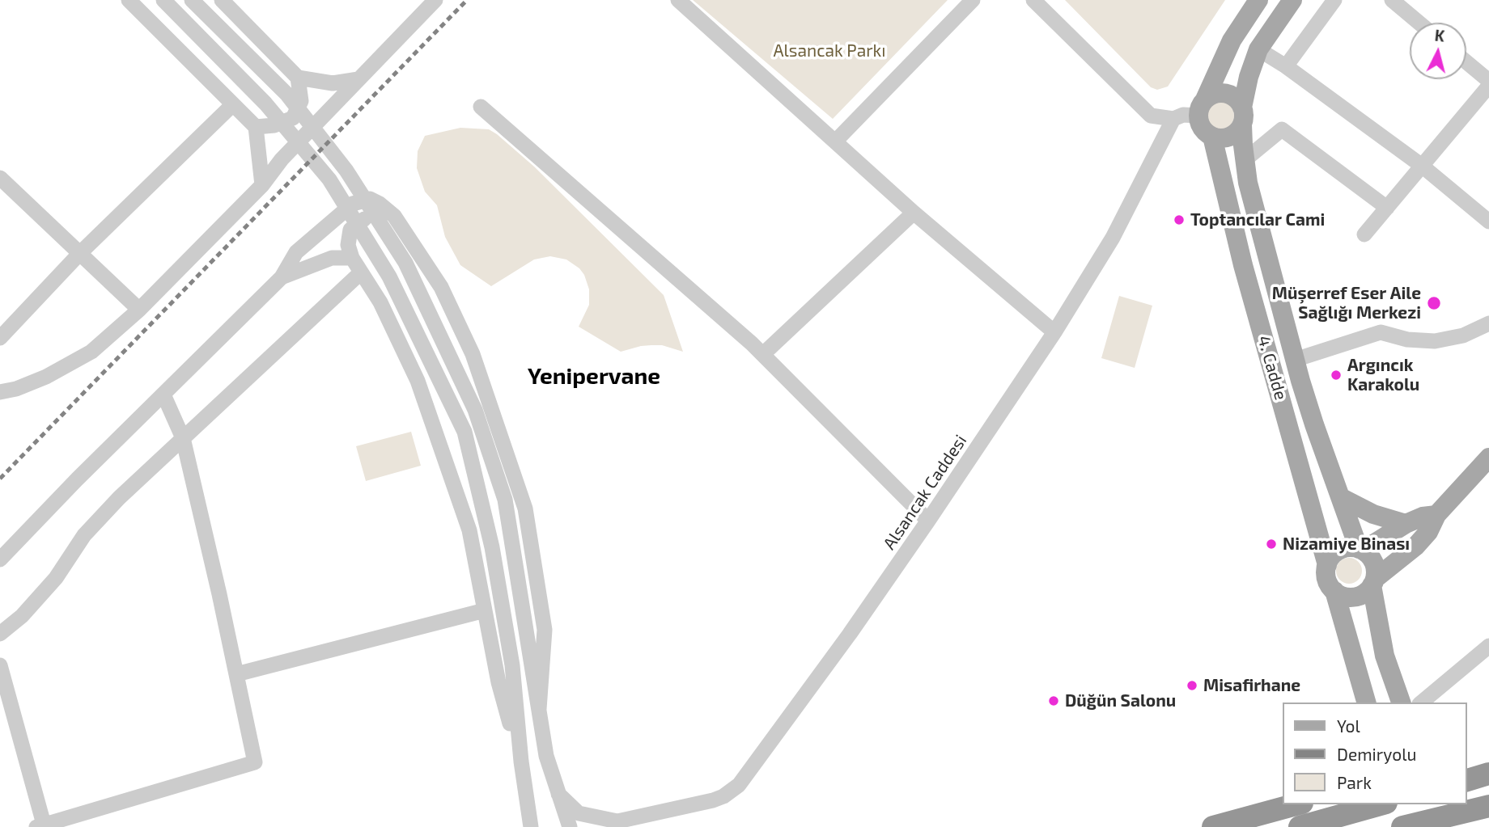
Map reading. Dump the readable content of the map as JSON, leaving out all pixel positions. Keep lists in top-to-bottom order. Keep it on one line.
{"streets":{"main road":["4. Cadde"],"street":["Alsancak Caddesi"]},"districts":["Yenipervane"],"parks":["Alsancak Parkı"],"places":["Toptancılar Cami","Müşerref Eser Aile Sağlığı Merkezi","Argıncık Karakolu","Nizamiye Binası","Misafirhane","Düğün Salonu"],"legend":["Yol","Demiryolu","Park"],"north":"top"}
